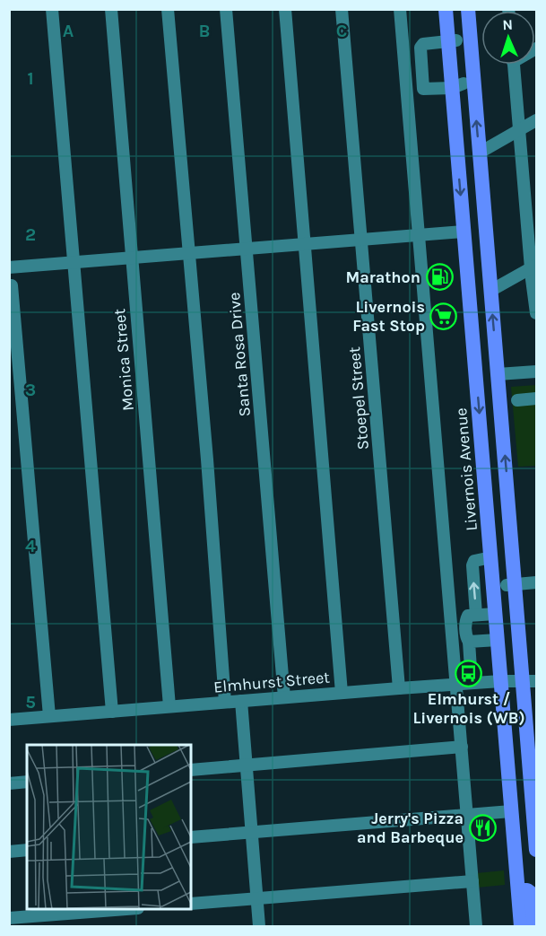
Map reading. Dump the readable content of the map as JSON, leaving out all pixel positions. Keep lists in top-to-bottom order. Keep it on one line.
{"streets":{"main road":["Livernois Avenue"],"street":["Santa Rosa Drive","Monica Street","Stoepel Street","Elmhurst Street"]},"crossings":[["Santa Rosa Drive","Elmhurst Street"],["Monica Street","Elmhurst Street"],["Stoepel Street","Elmhurst Street"],["Livernois Avenue","Elmhurst Street"]],"places":{"fuel station":["Marathon"],"supermarket":["Livernois Fast Stop"],"bus stop":["Elmhurst / Livernois (WB)"],"restaurant":["Jerry's Pizza and Barbeque"]},"north":"top","grid":{"columns":["A","B","C"],"rows":["1","2","3","4","5"]}}
